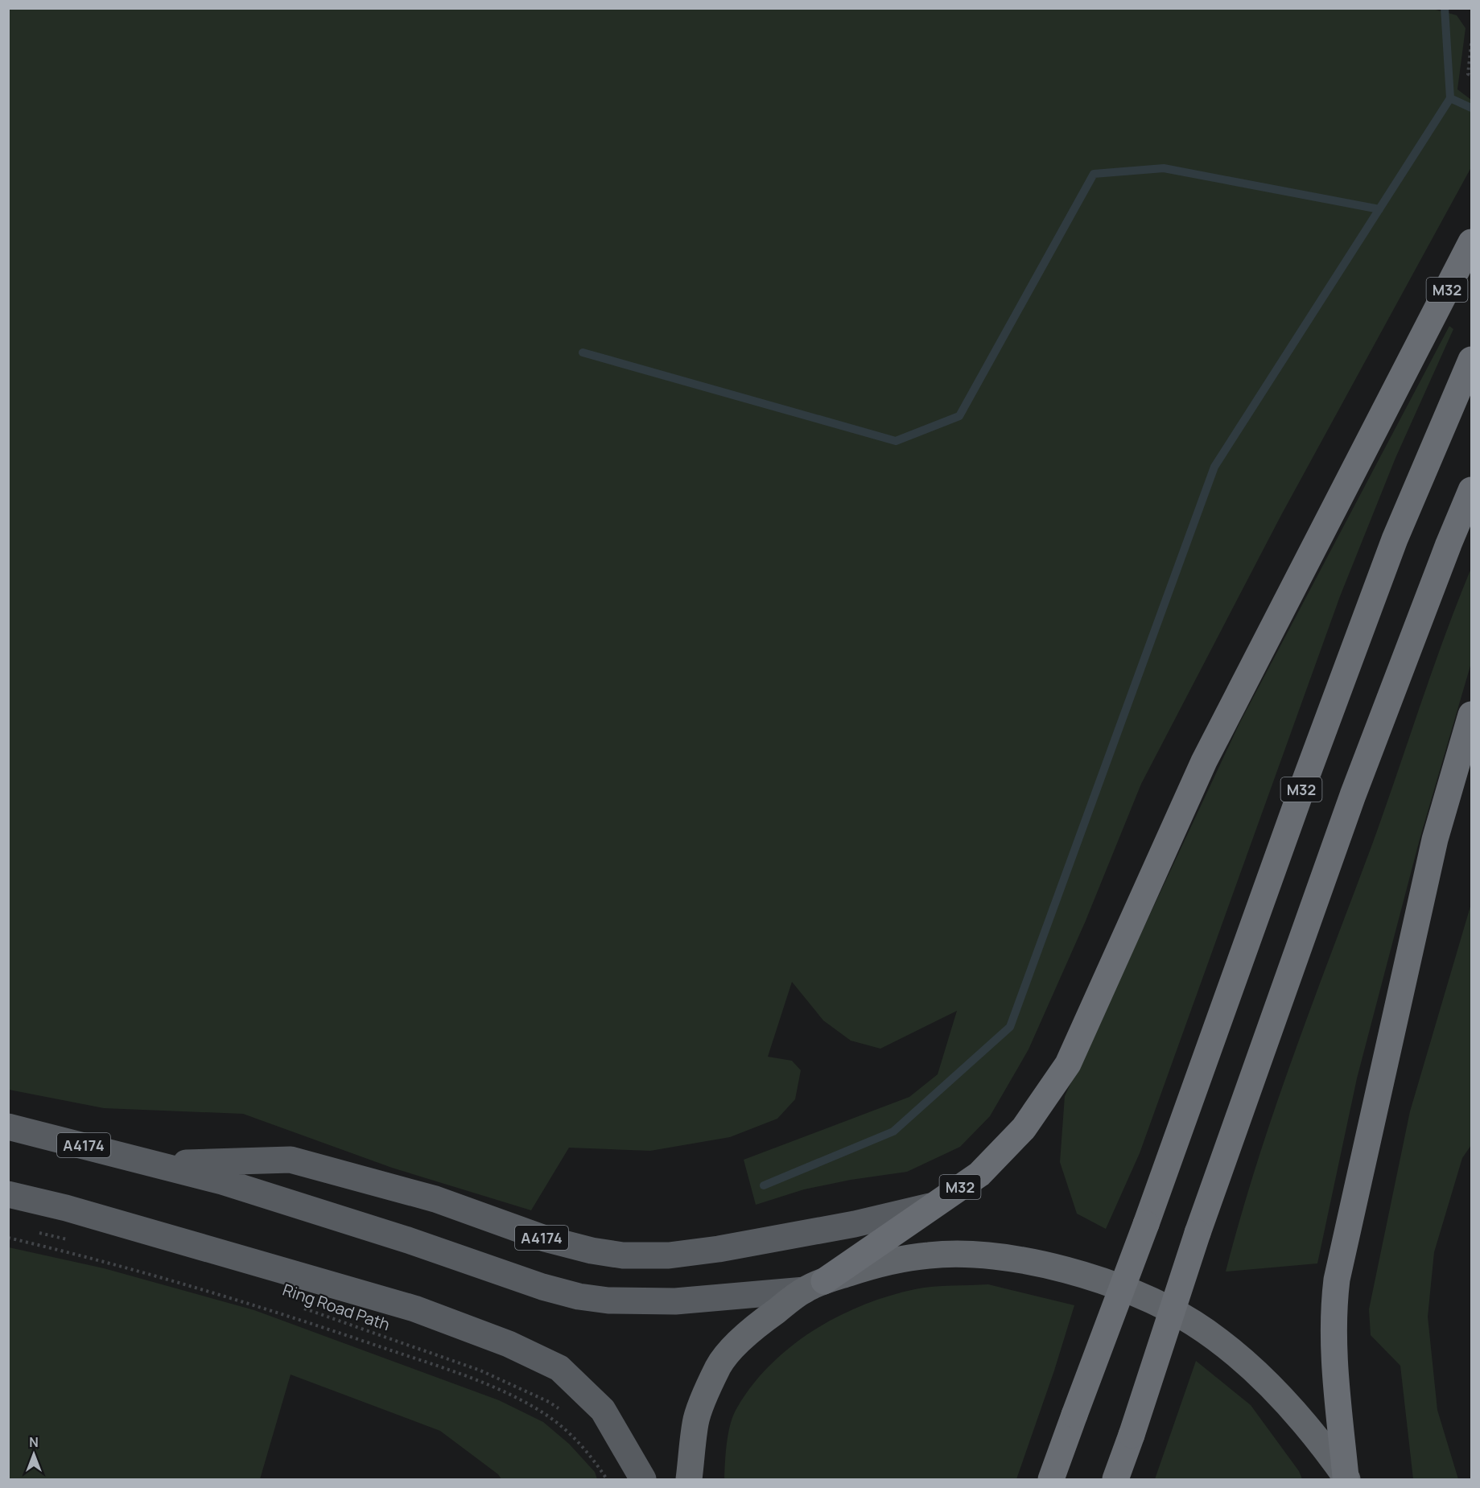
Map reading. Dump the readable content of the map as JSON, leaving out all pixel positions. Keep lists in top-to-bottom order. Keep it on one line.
{"streets":{"highway":["M32"],"main road":["A4174"],"path":["Ring Road Path"]},"crossings":[["M32","A4174"]],"north":"top"}
